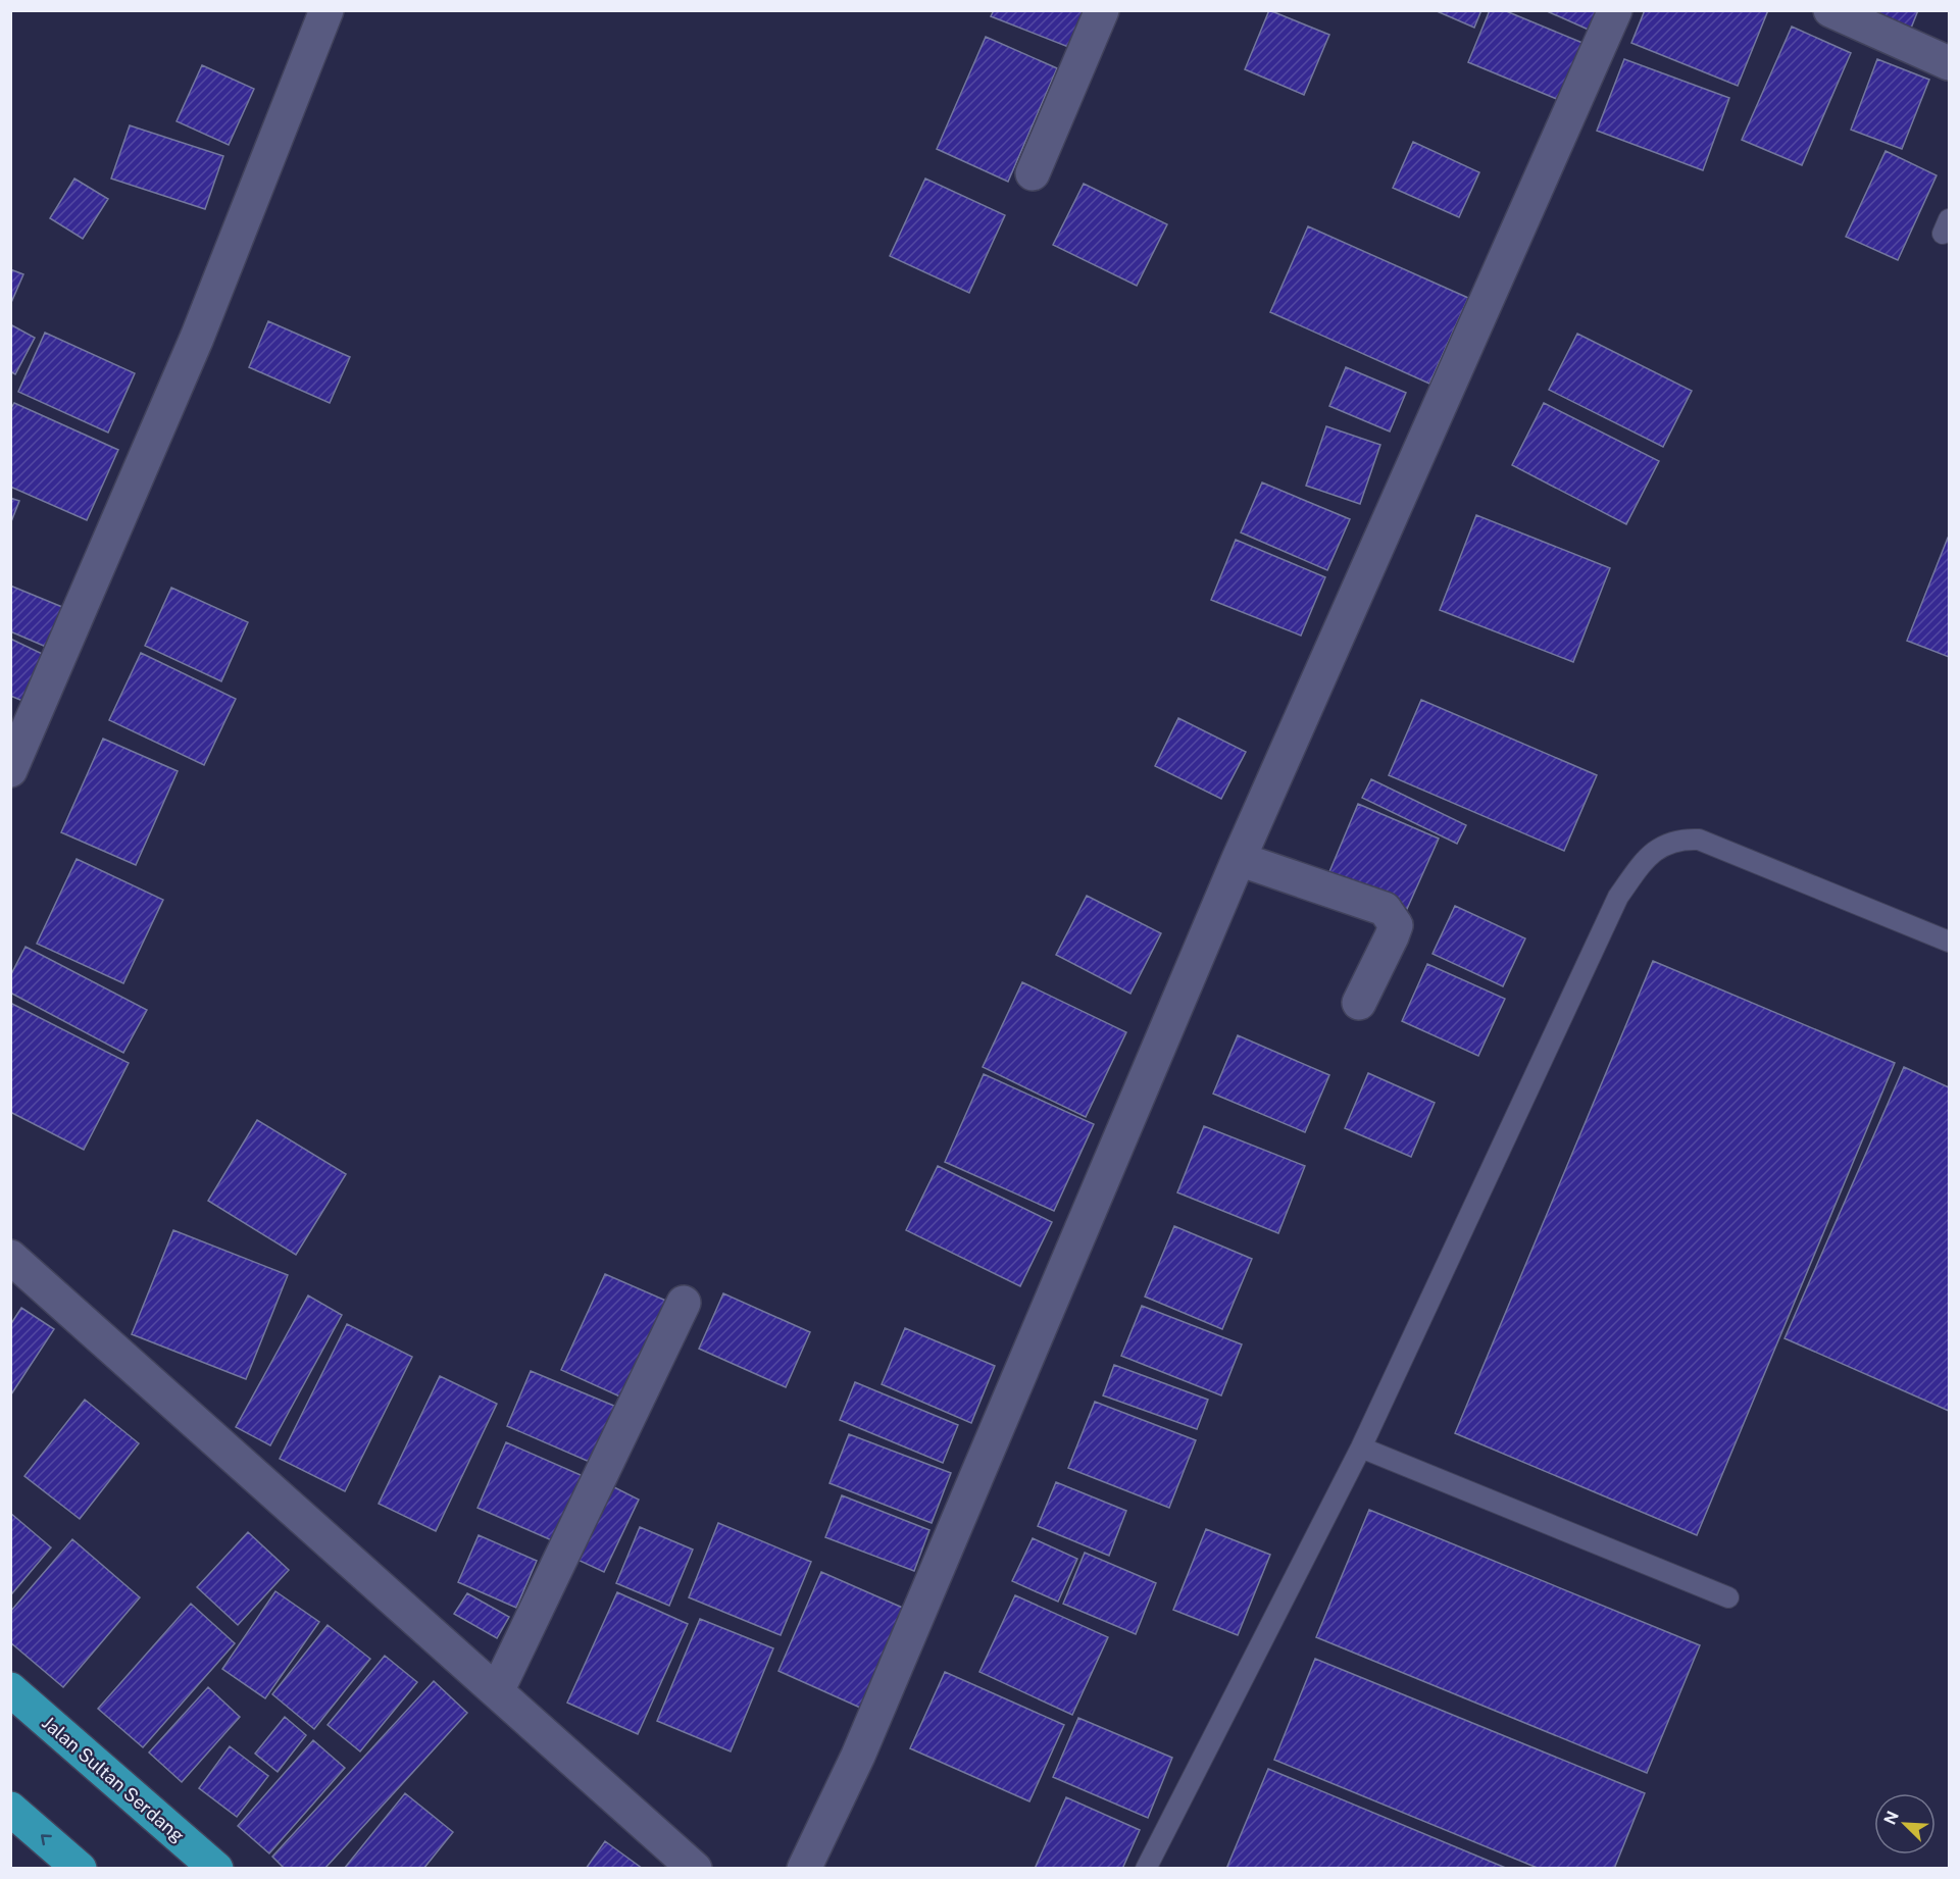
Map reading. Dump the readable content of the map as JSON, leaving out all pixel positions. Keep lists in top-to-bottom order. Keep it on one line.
{"streets":{"highway":["Jalan Sultan Serdang"]},"north":"top left"}
